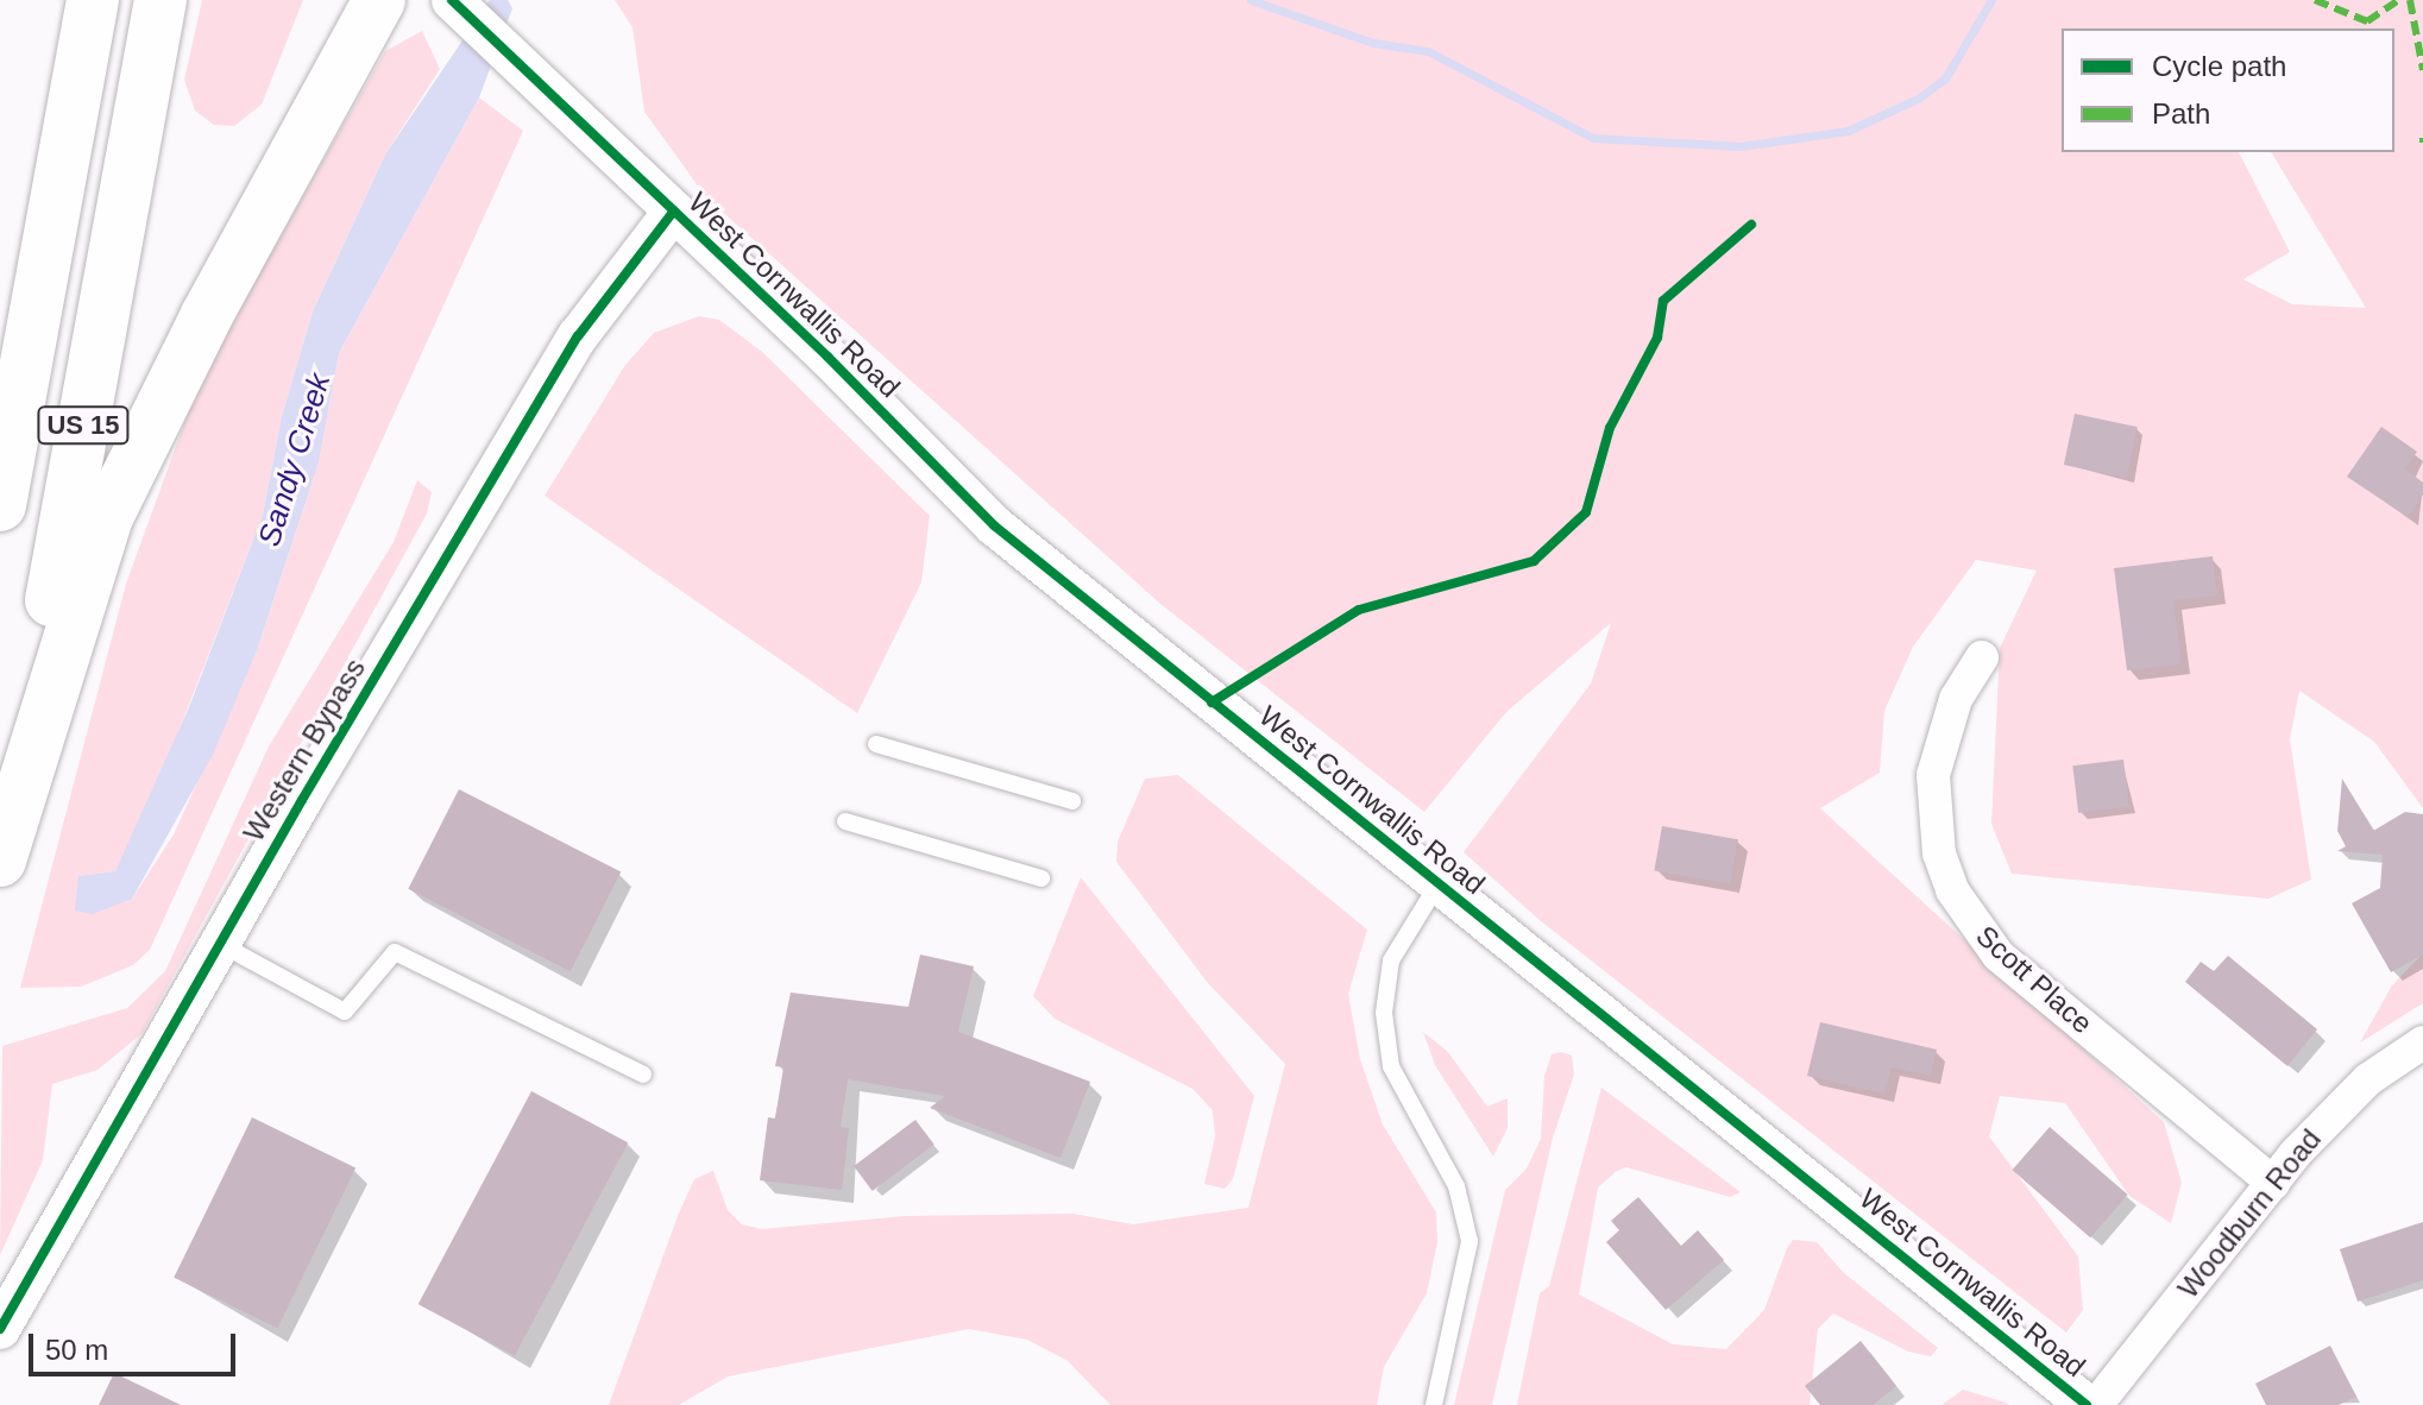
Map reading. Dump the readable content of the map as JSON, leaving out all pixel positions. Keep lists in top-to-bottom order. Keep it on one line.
{"streets":{"highway":["US 15"],"street":["West Cornwallis Road","Western Bypass","Scott Place","Woodburn Road"]},"crossings":[["West Cornwallis Road","Western Bypass"],["Scott Place","Woodburn Road"]],"water":["Sandy Creek"],"legend":["Cycle path","Path"],"scale_bar":"50 m"}
